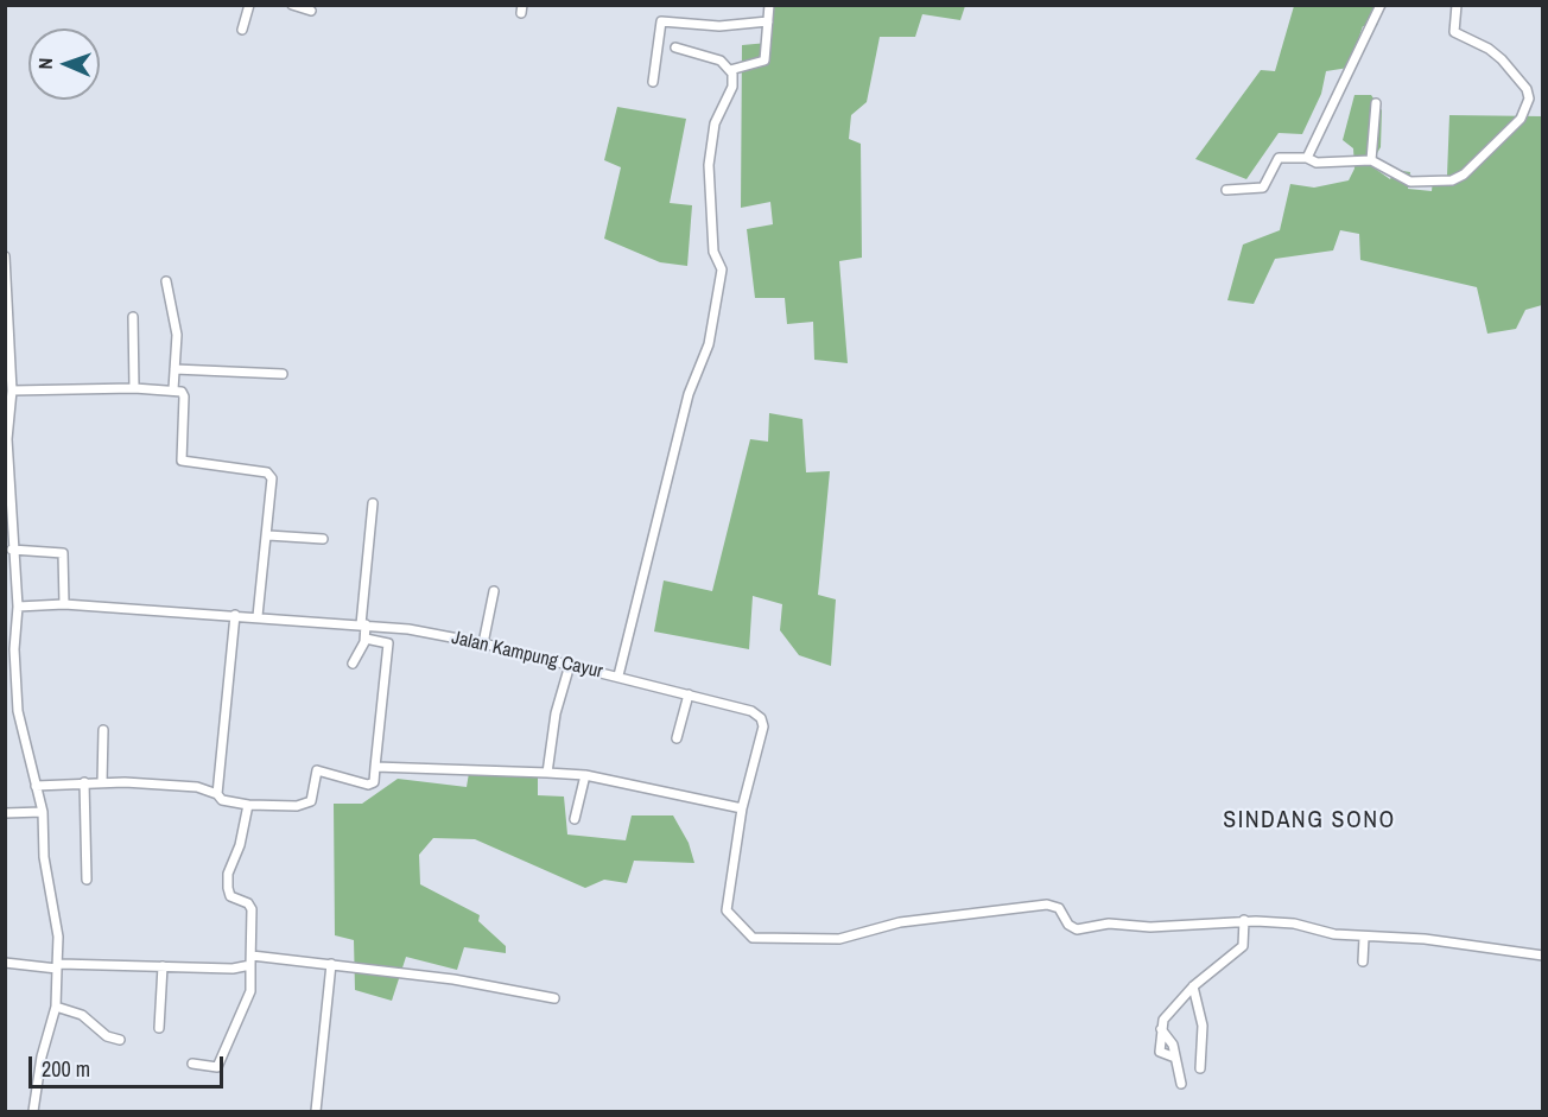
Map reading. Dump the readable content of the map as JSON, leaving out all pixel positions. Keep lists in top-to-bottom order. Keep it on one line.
{"streets":{"street":["Jalan Kampung Cayur"]},"districts":["SINDANG SONO"],"scale_bar":"200 m","north":"left"}
